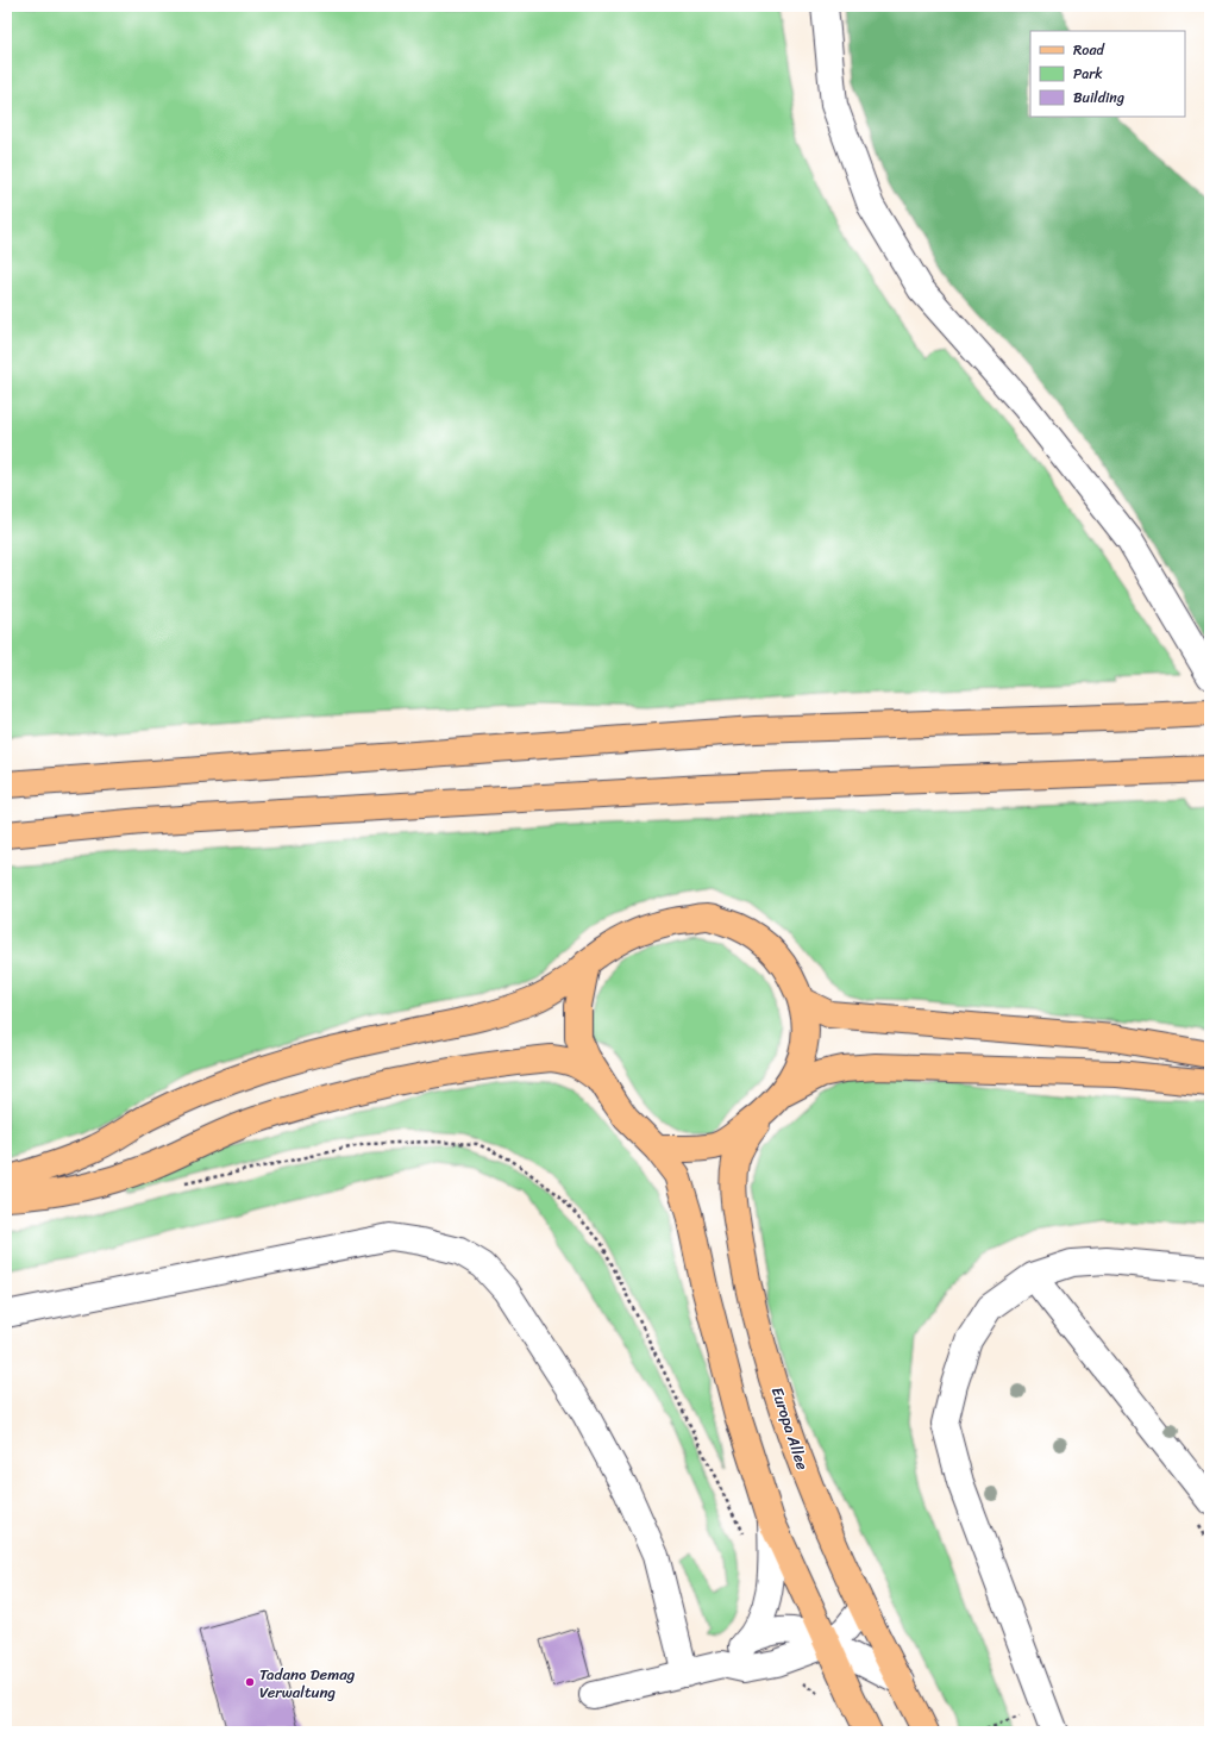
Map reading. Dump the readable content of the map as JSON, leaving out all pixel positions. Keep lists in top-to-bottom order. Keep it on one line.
{"streets":{"main road":["Europa Allee"]},"places":["Tadano Demag Verwaltung"],"legend":["Road","Park","Building"]}
